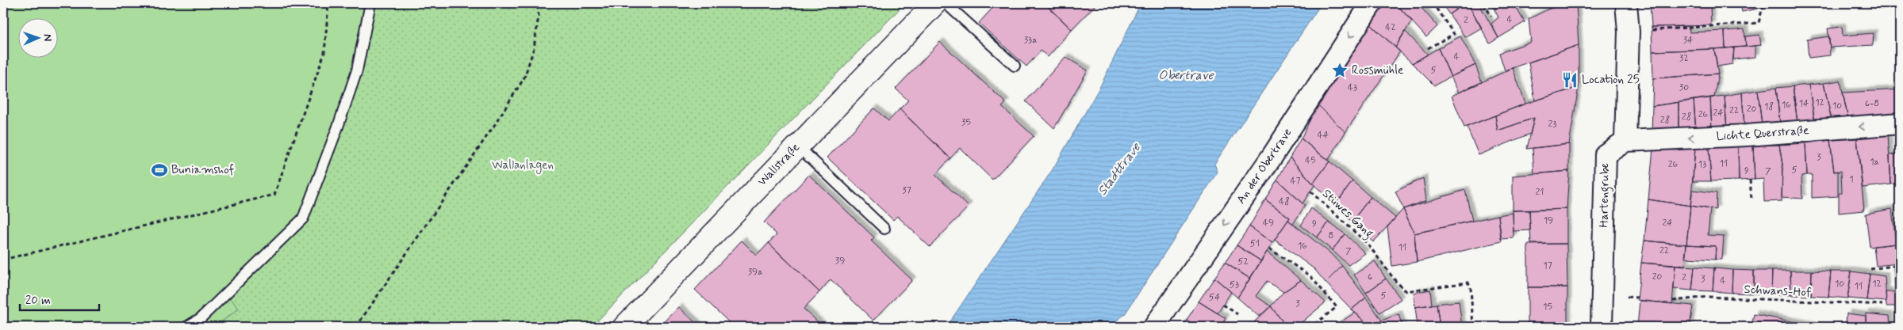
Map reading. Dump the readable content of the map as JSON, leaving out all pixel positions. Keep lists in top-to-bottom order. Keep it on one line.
{"streets":{"main road":["Wallstraße"],"street":["Lichte Querstraße","An der Obertrave","Hartengrube"],"path":["Stüwes Gang","Schwans-Hof"]},"crossings":[["Lichte Querstraße","Hartengrube"]],"one_way":["Lichte Querstraße","An der Obertrave"],"water":["Obertrave","Stadttrave"],"parks":["Wallanlagen"],"places":{"place":["Rossmühle"],"restaurant":["Location 25"],"sports":["Buniamshof"]},"house_numbers":["4","2","42","33a","34","4","32","5","43","30","12","14","6-8","16","10","18","20","22","24","26","28","28","35","23","44","3","45","1a","11","26","13","5","9","7","1","47","37","21","48","19","49","24","9","8","51","16","11","22","7","39","52","17","39a","6","20","2","3","4","10","12","53","11","5","54","3","15"],"scale_bar":"20 m","north":"right"}
